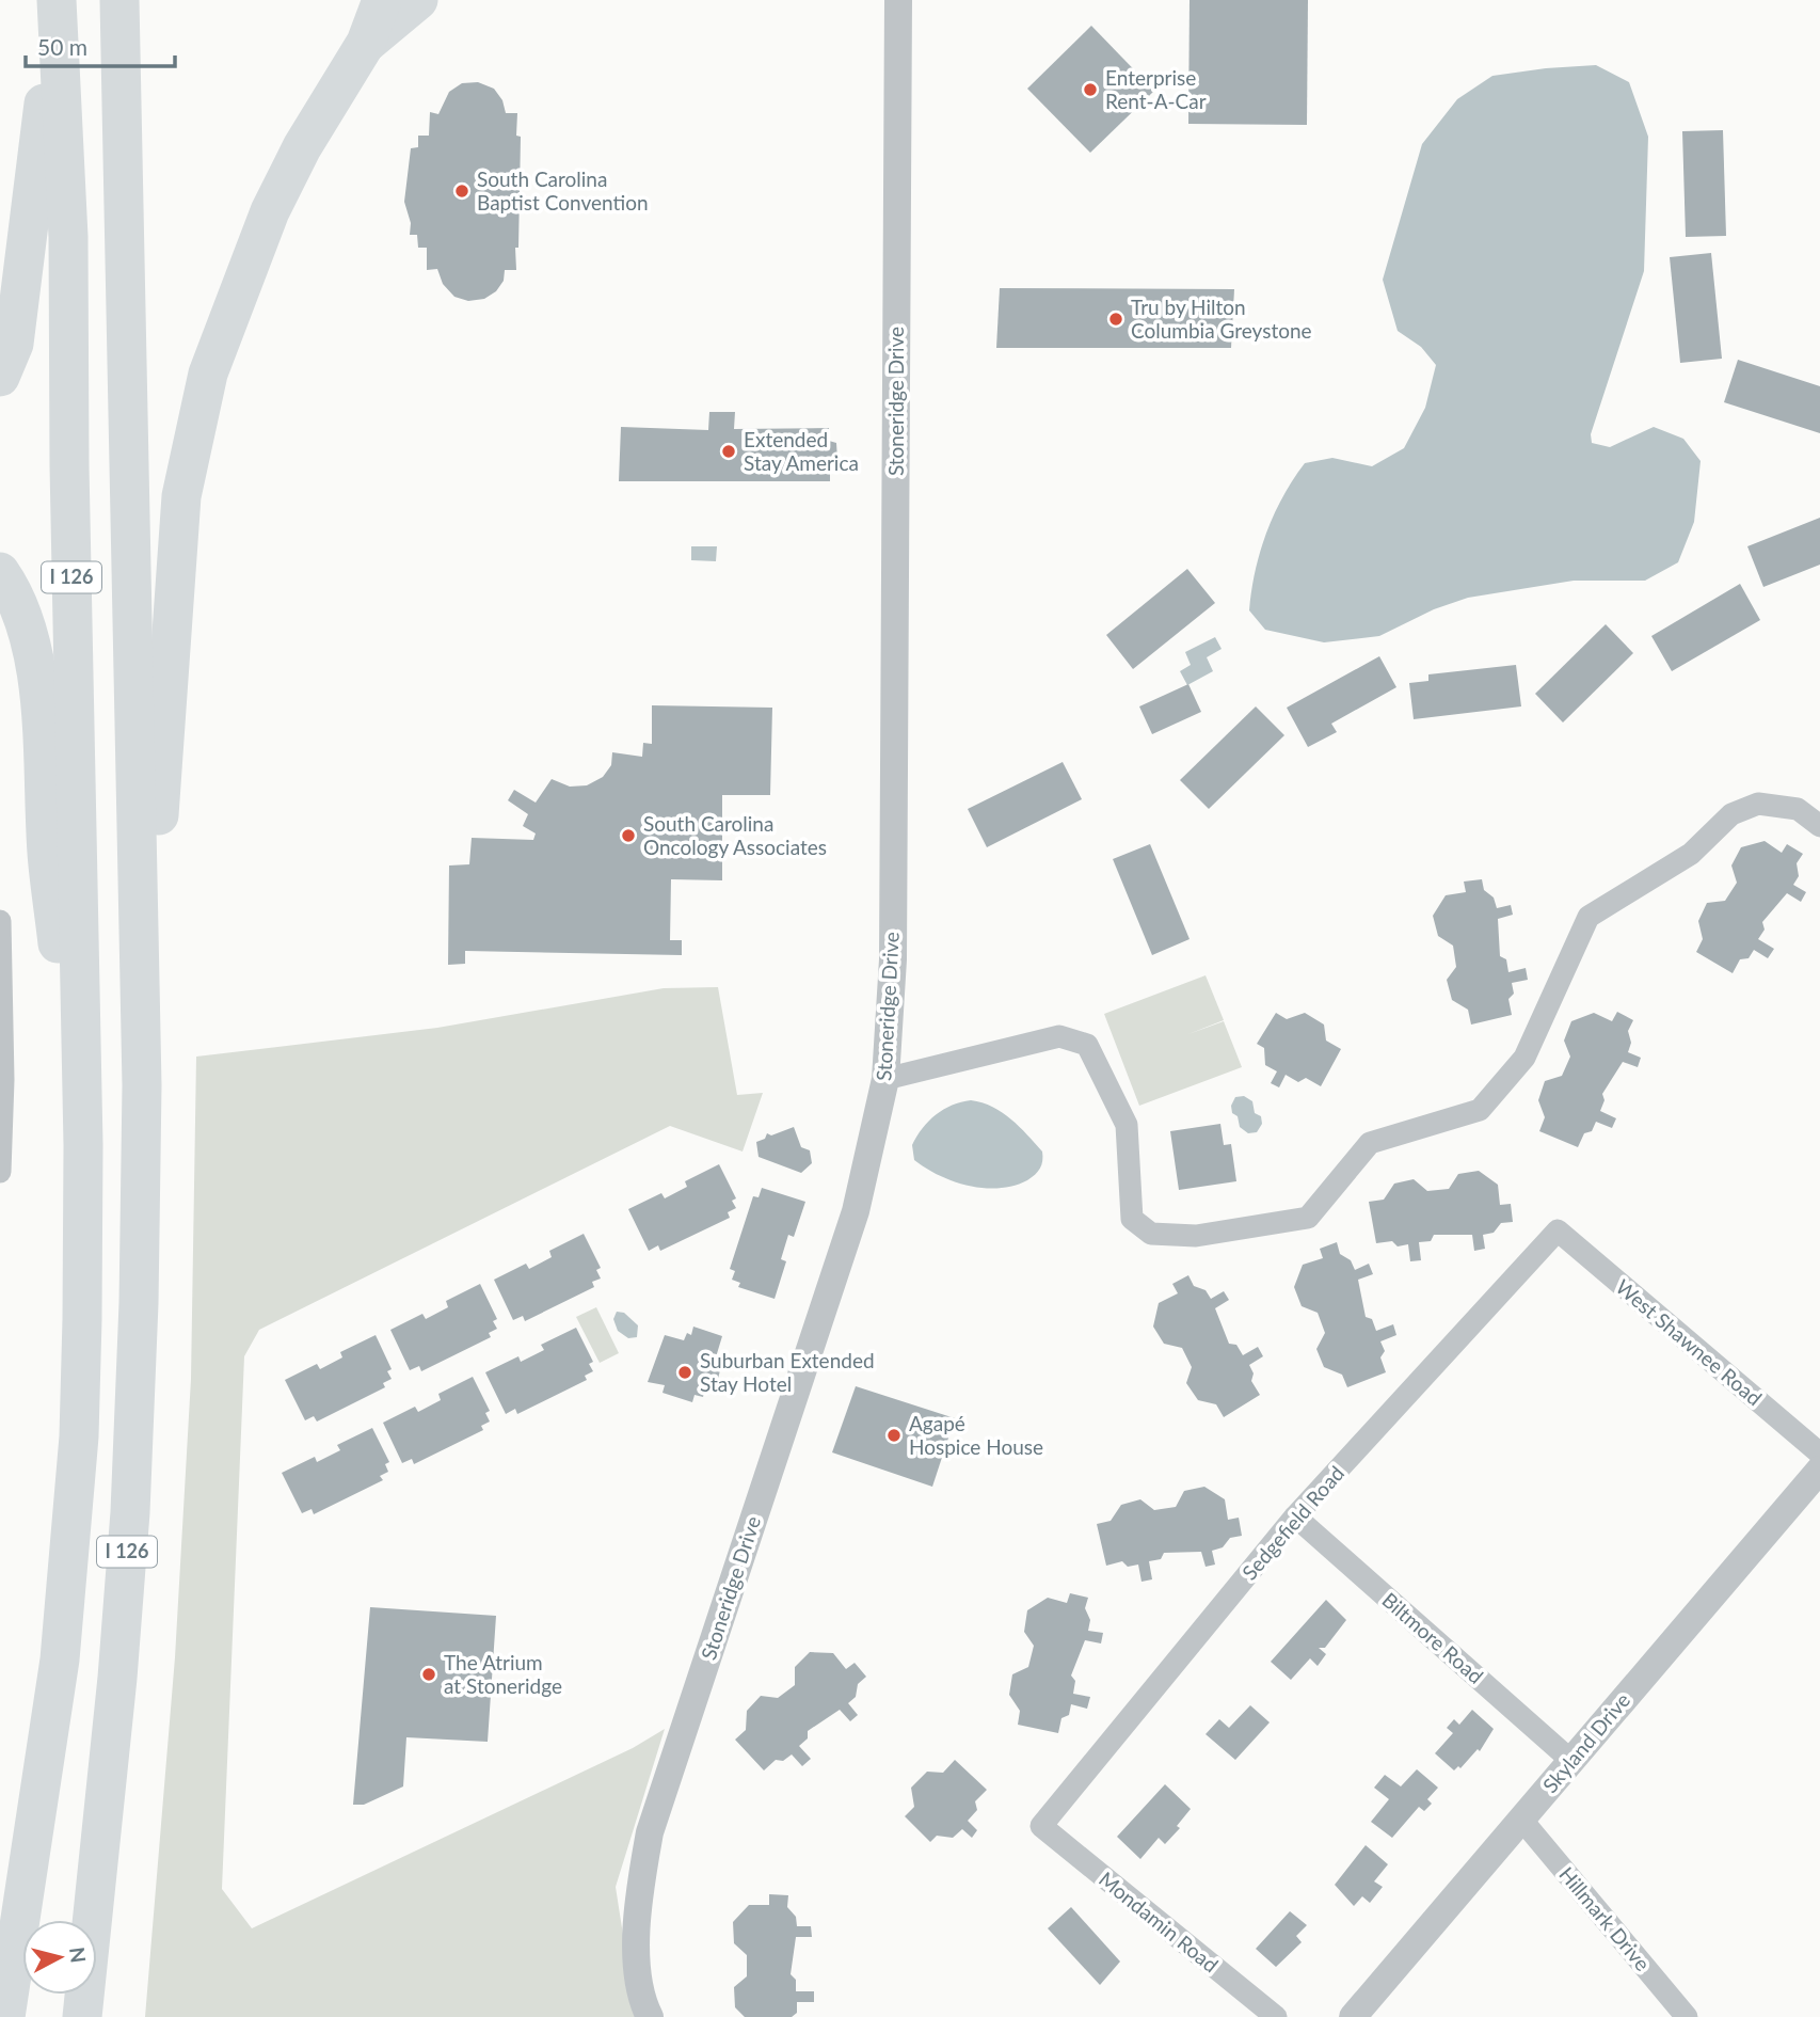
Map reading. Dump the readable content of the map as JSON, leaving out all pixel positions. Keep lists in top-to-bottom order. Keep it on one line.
{"streets":{"highway":["I 126"],"street":["Stoneridge Drive","West Shawnee Road","Sedgefield Road","Biltmore Road","Skyland Drive","Hillmark Drive","Mondamin Road"]},"crossings":[["West Shawnee Road","Sedgefield Road"],["Sedgefield Road","Biltmore Road"],["Sedgefield Road","Mondamin Road"],["Biltmore Road","Skyland Drive"],["Skyland Drive","Hillmark Drive"]],"places":["Enterprise Rent-A-Car","South Carolina Baptist Convention","Tru by Hilton Columbia Greystone","Extended Stay America","South Carolina Oncology Associates","Suburban Extended Stay Hotel","Agapé Hospice House","The Atrium at Stoneridge"],"scale_bar":"50 m","north":"right"}
